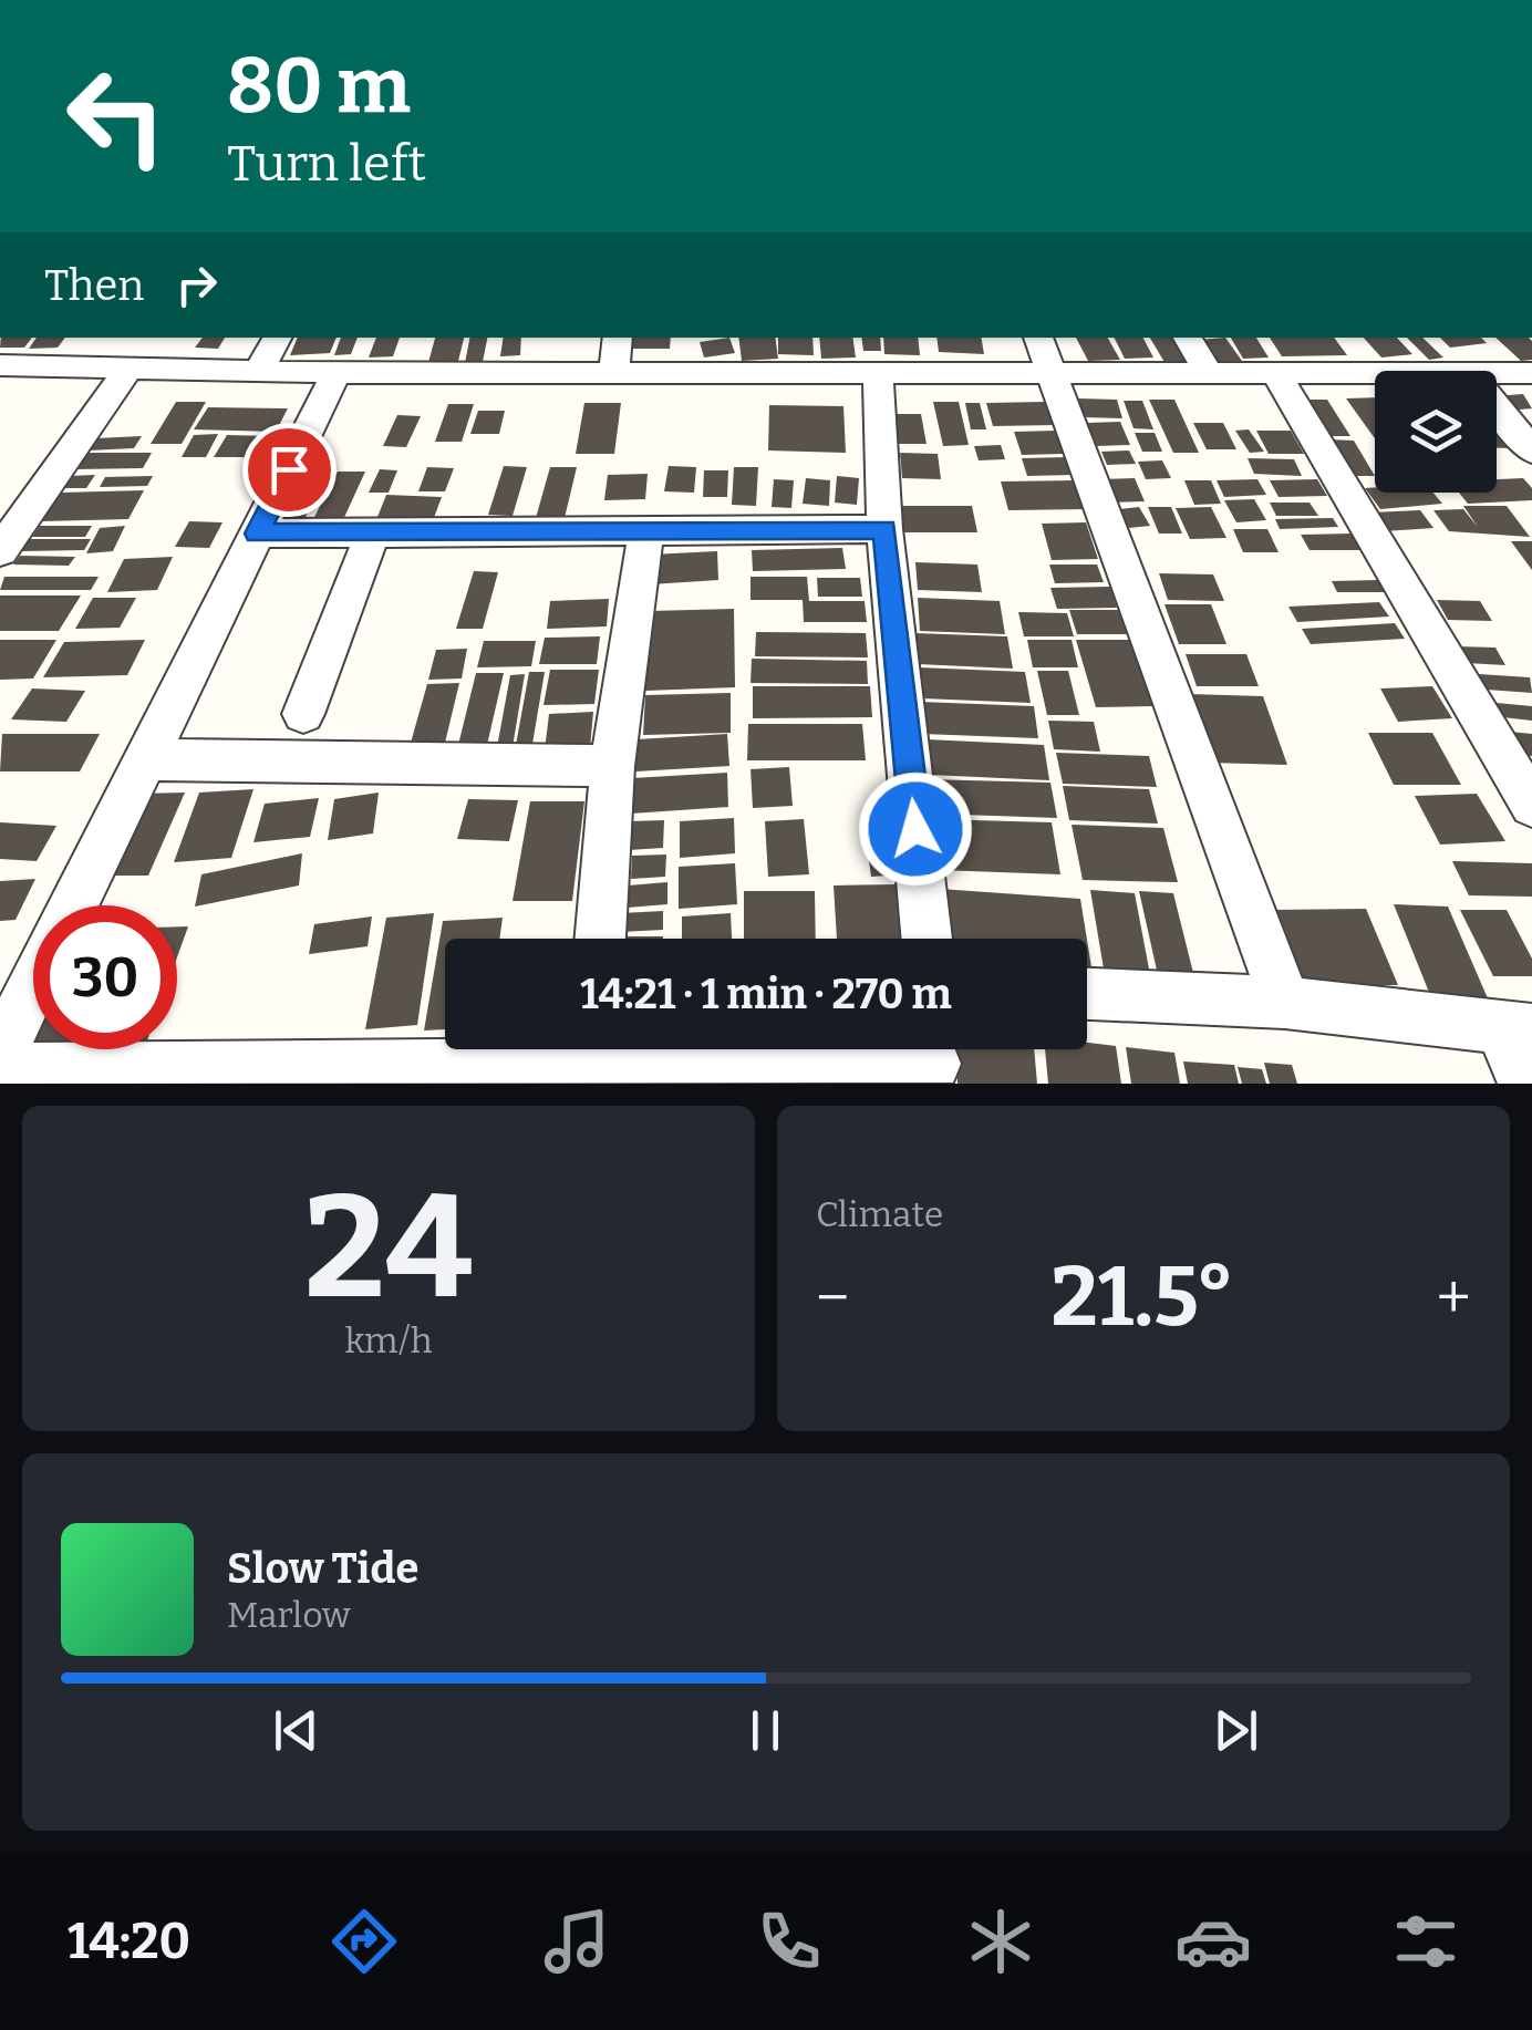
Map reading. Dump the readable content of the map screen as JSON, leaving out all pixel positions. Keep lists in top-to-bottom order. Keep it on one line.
{"page":{"turn":["80 m","Turn left"],"then":"Then","limit":"30","trip":"14:21 · 1 min · 270 m","tile":[["24","km/h"],"Climate"],"heat":["−","21.5°","+"],"song":["Slow Tide","Marlow"],"tabs":"14:20"}}
